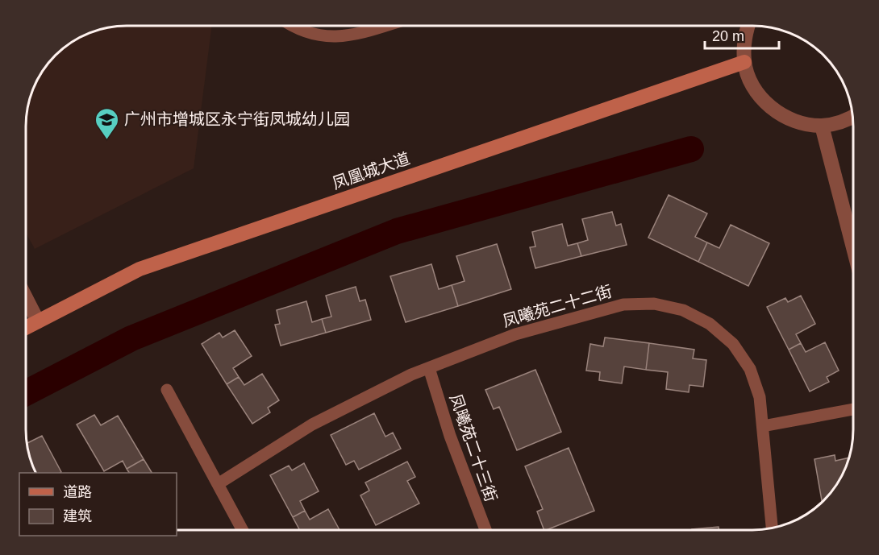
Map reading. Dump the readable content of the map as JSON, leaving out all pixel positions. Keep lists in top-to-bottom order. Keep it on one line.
{"streets":{"main road":["凤凰城大道"],"lane":["凤曦苑二十二街","凤曦苑二十三街"]},"crossings":[["凤曦苑二十二街","凤曦苑二十三街"]],"places":{"school or university":["广州市增城区永宁街凤城幼儿园"]},"legend":["道路","建筑"],"scale_bar":"20 m"}
